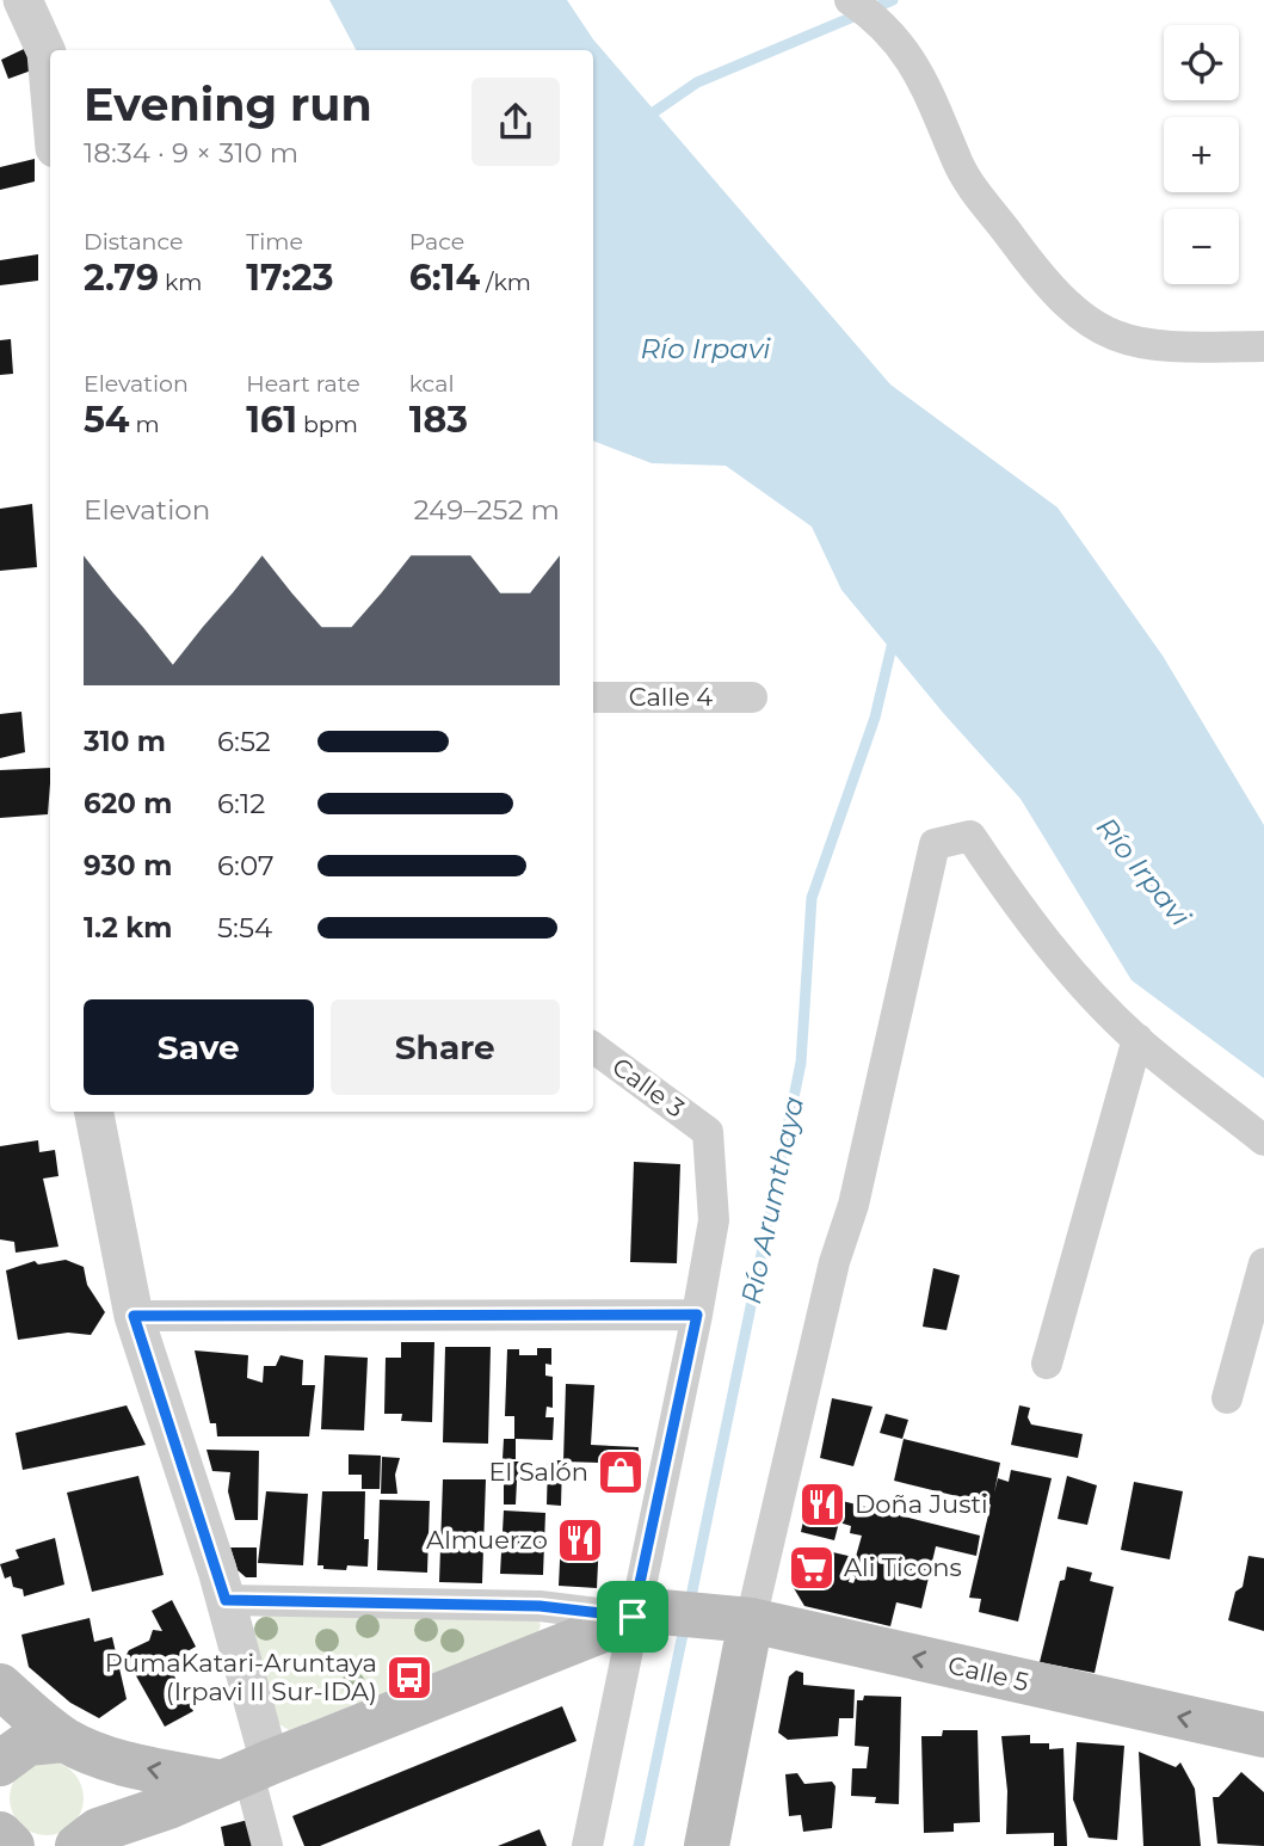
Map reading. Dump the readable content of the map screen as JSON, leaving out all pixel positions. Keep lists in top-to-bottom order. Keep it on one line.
{"streets":{"main road":["Calle 5"],"street":["Calle 4","Calle 3"]},"one_way":["Calle 5"],"water":["Río Irpavi","Río Arumthaya"],"places":{"shop":["El Salón"],"restaurant":["Doña Justi","Almuerzo"],"supermarket":["Ali Ticons"],"bus stop":["PumaKatari-Aruntaya (Irpavi II Sur-IDA)"]},"page":{"map_buttons":["+","−"],"heading":["Evening run","18:34 · 9 × 310 m"],"stats":[["Distance","2.79 km"],["Time","17:23"],["Pace","6:14 /km"],["Elevation","54 m"],["Heart rate","161 bpm"],["kcal","183"]],"chart":["Elevation","249–252 m"],"list":[{"name":"310 m","note":"6:52"},{"name":"620 m","note":"6:12"},{"name":"930 m","note":"6:07"},{"name":"1.2 km","note":"5:54"}],"buttons":["Save","Share"]}}
